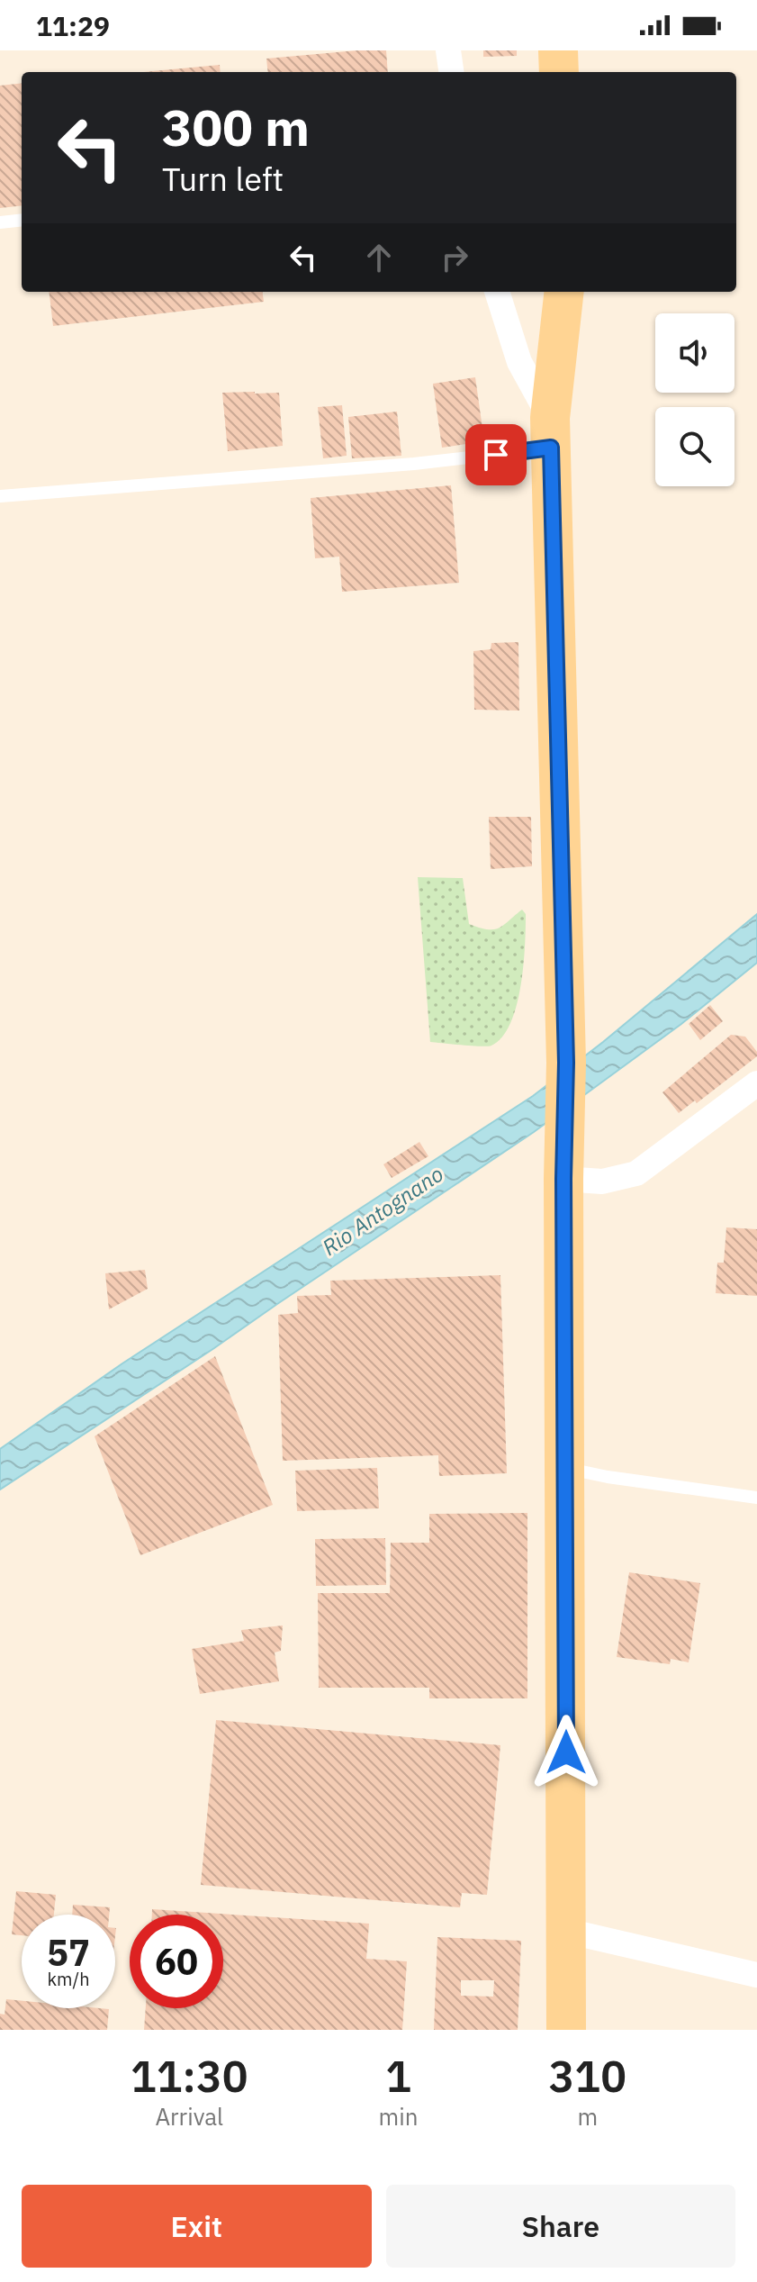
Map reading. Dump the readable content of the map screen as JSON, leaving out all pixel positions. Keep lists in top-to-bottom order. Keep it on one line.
{"water":["Rio Antognano"],"page":{"status":"11:29","turn":["300 m","Turn left"],"speed":"57 km/h","limit":"60","eta":["11:30","Arrival","1","min","310","m"],"buttons":["Exit","Share"]}}
